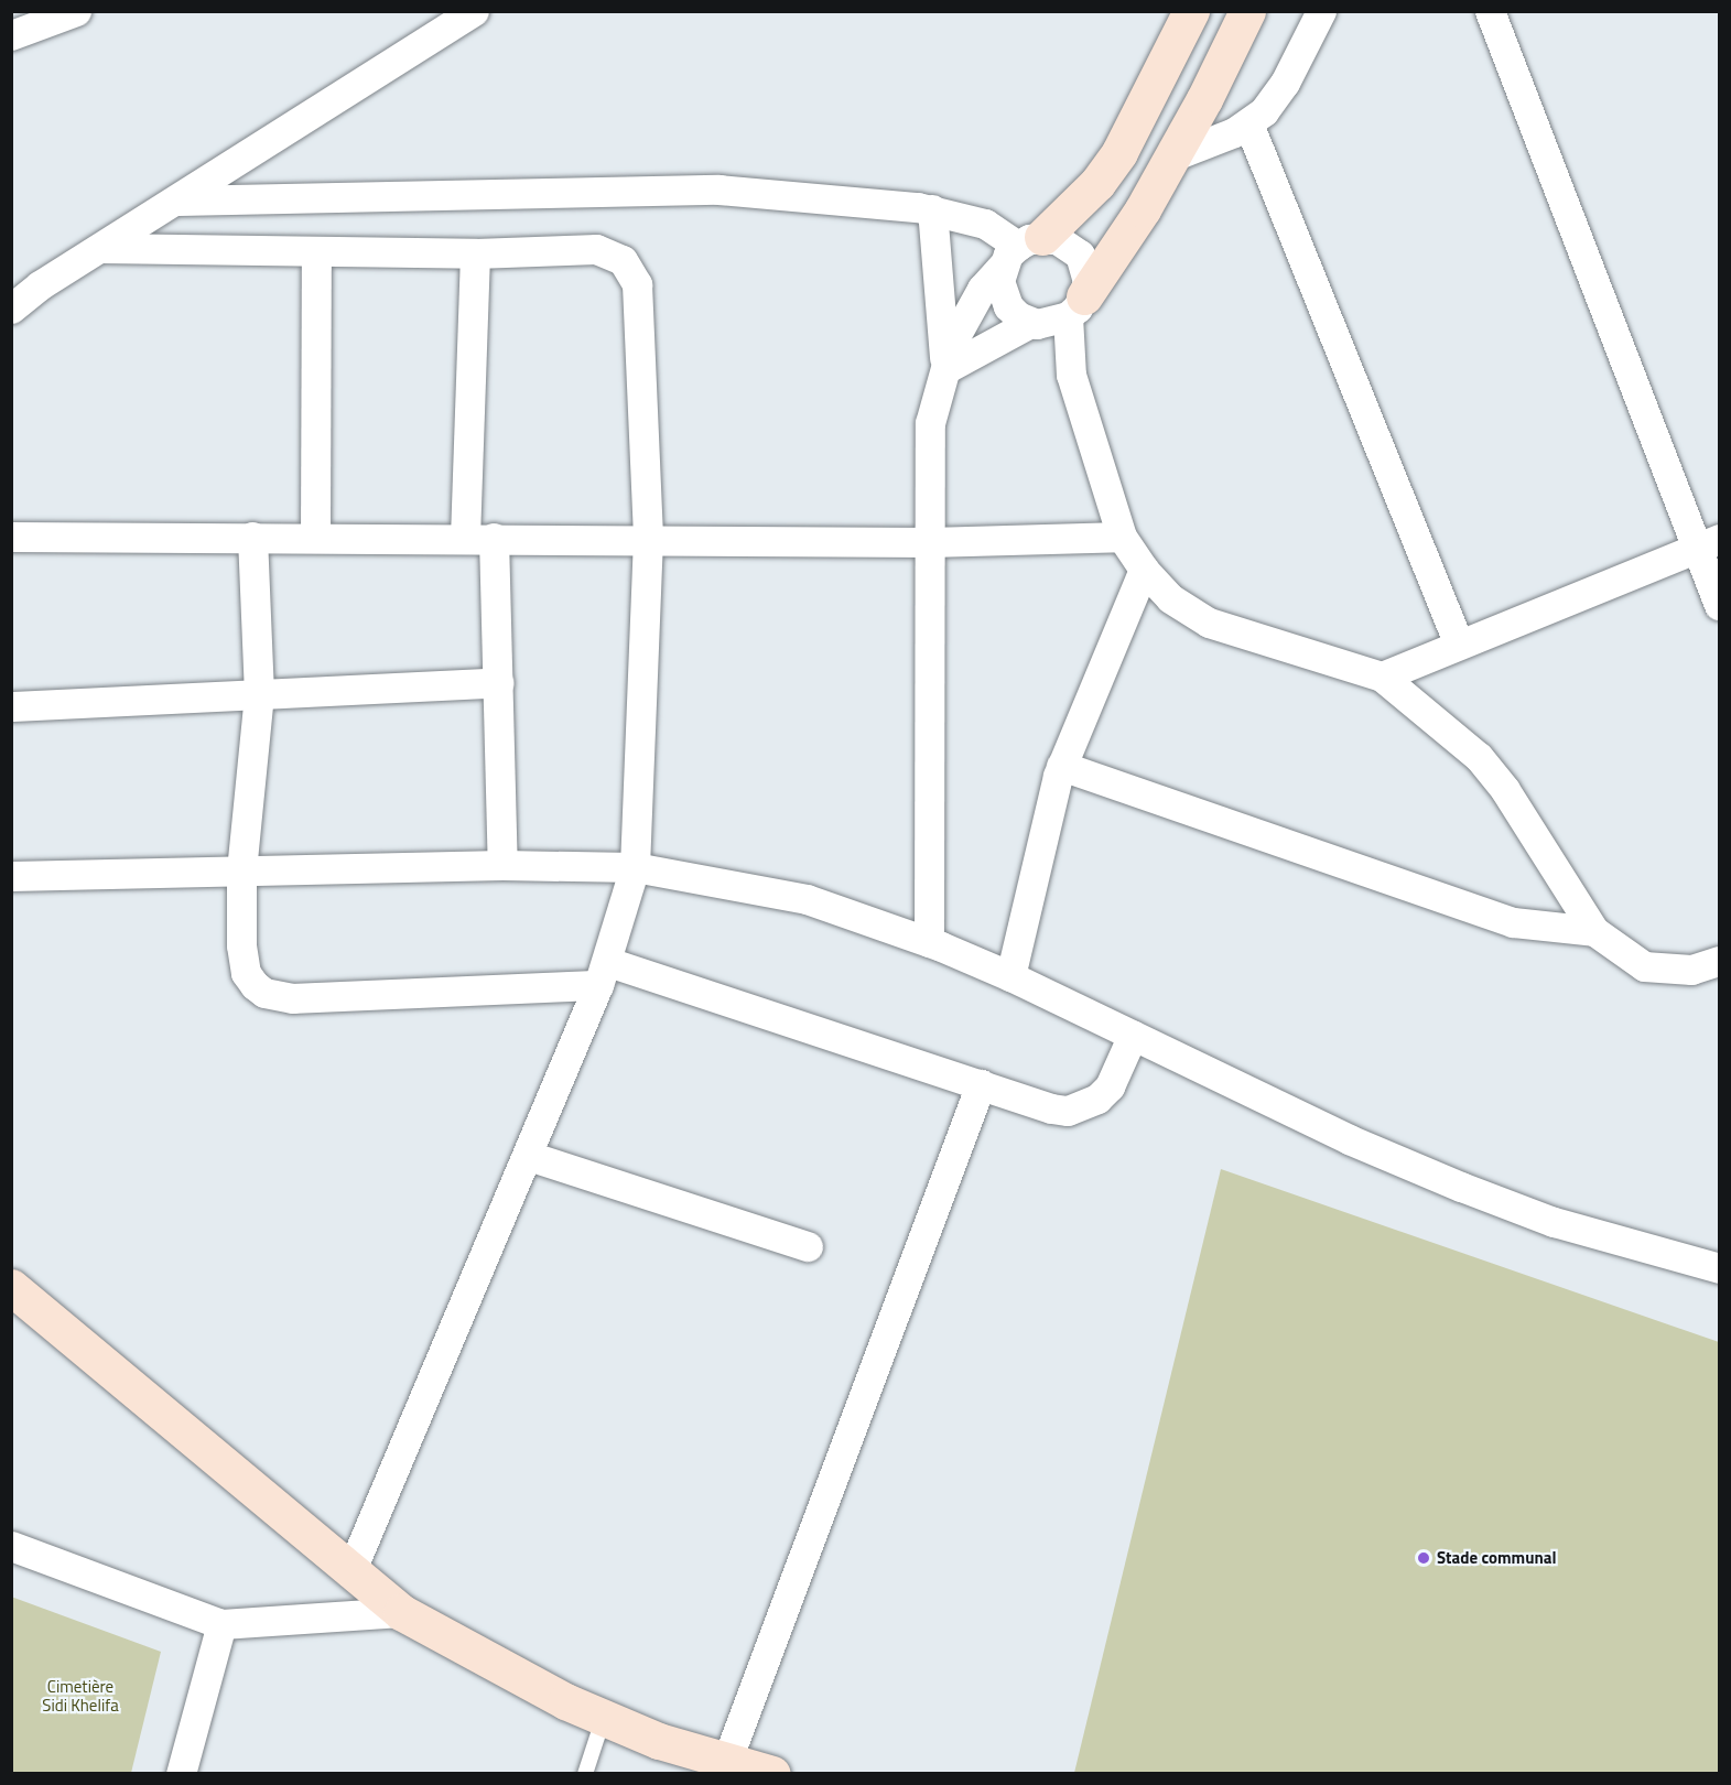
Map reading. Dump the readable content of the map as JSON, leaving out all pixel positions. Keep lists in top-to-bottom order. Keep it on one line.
{"parks":["Cimetière Sidi Khelifa"],"places":["Stade communal"]}
